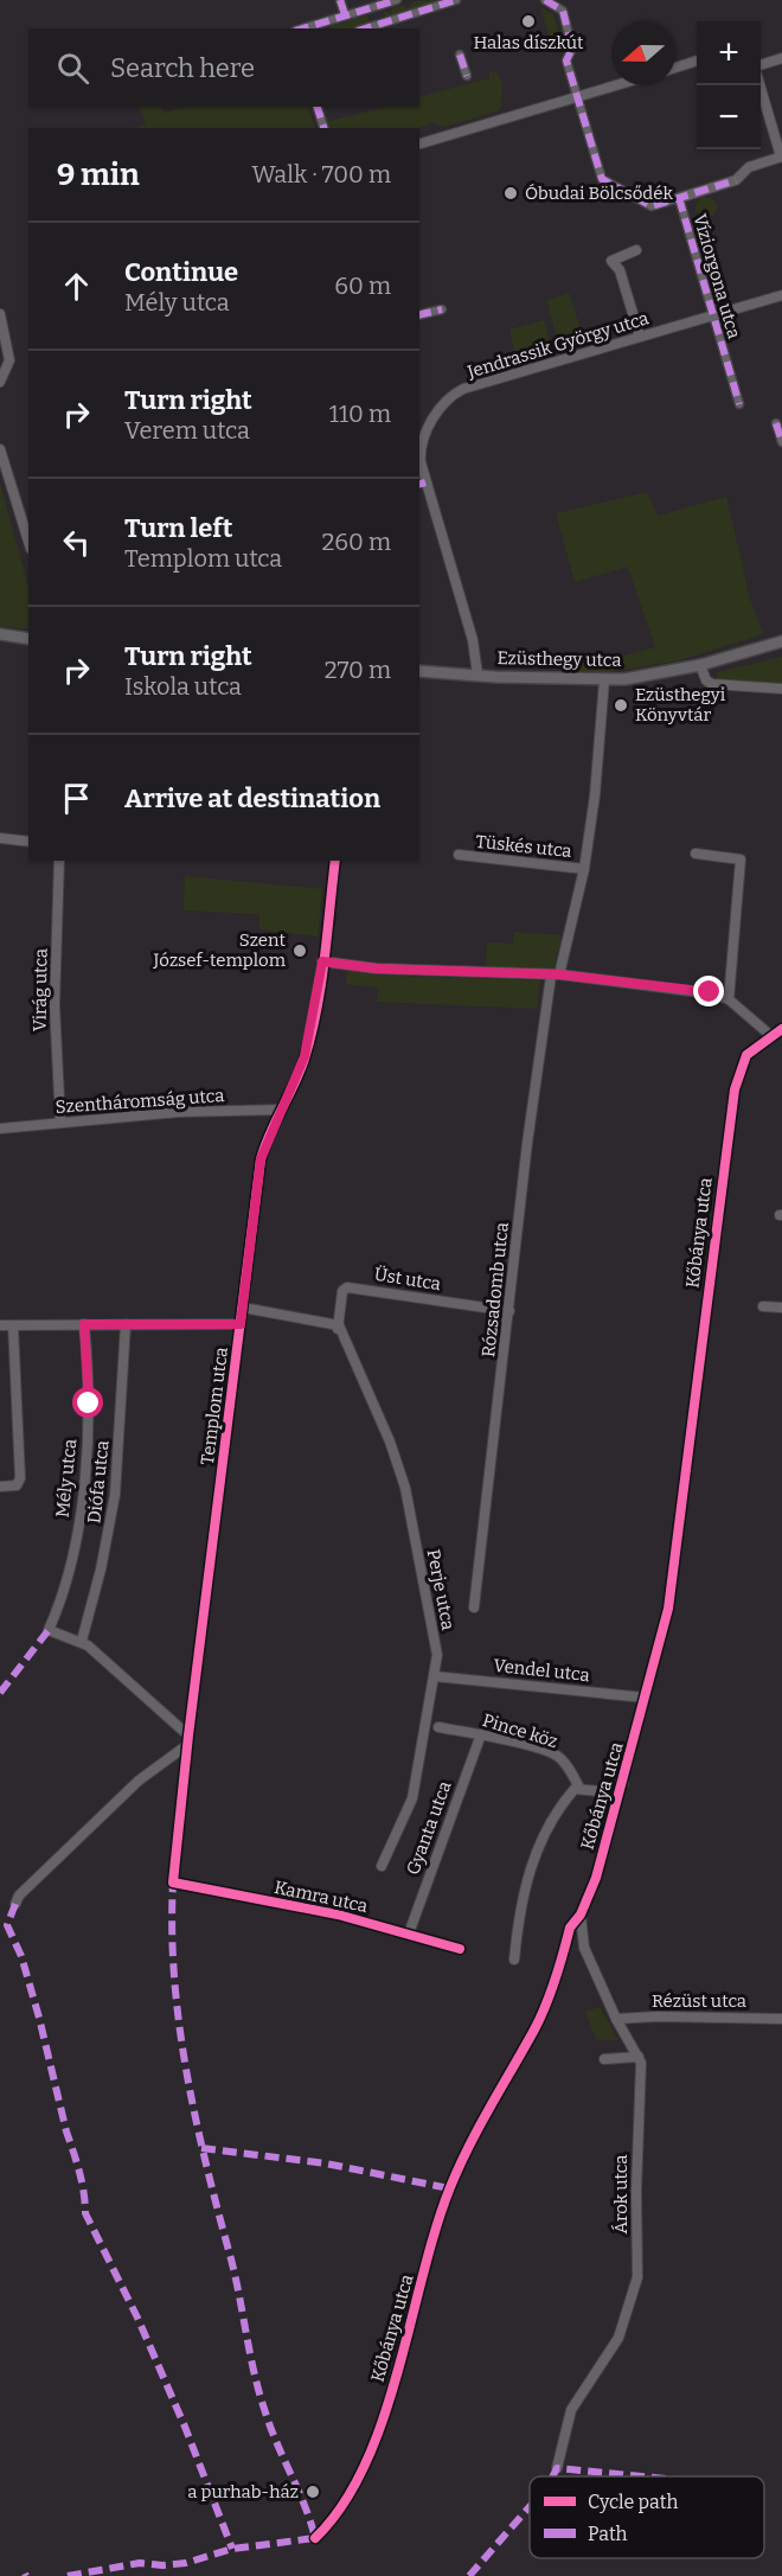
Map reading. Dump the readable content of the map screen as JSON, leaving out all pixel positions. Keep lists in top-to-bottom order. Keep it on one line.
{"streets":{"street":["Víziorgona utca","Jendrassik György utca","Ezüsthegy utca","Tüskés utca","Virág utca","Szentháromság utca","Kőbánya utca","Üst utca","Rózsadomb utca","Templom utca","Mély utca","Diófa utca","Perje utca","Vendel utca","Pince köz","Gyanta utca","Kamra utca","Rézüst utca","Árok utca"]},"crossings":[["Víziorgona utca","Jendrassik György utca"],["Jendrassik György utca","Ezüsthegy utca"],["Ezüsthegy utca","Rózsadomb utca"],["Tüskés utca","Rózsadomb utca"],["Virág utca","Szentháromság utca"],["Szentháromság utca","Templom utca"],["Kőbánya utca","Vendel utca"],["Kőbánya utca","Árok utca"],["Üst utca","Rózsadomb utca"],["Üst utca","Perje utca"],["Templom utca","Kamra utca"],["Mély utca","Diófa utca"],["Perje utca","Vendel utca"],["Pince köz","Gyanta utca"],["Gyanta utca","Kamra utca"],["Rézüst utca","Árok utca"]],"places":["Halas díszkút","Óbudai Bölcsődék","Ezüsthegyi Könyvtár","Szent József-templom","a purhab-ház"],"legend":["Cycle path","Path"],"north":"left","page":{"map_buttons":["+","−"],"search":"Search here","heading":["9 min","Walk · 700 m"],"list":[["Continue","Mély utca","60 m"],["Turn right","Verem utca","110 m"],["Turn left","Templom utca","260 m"],["Turn right","Iskola utca","270 m"],"Arrive at destination"]}}
